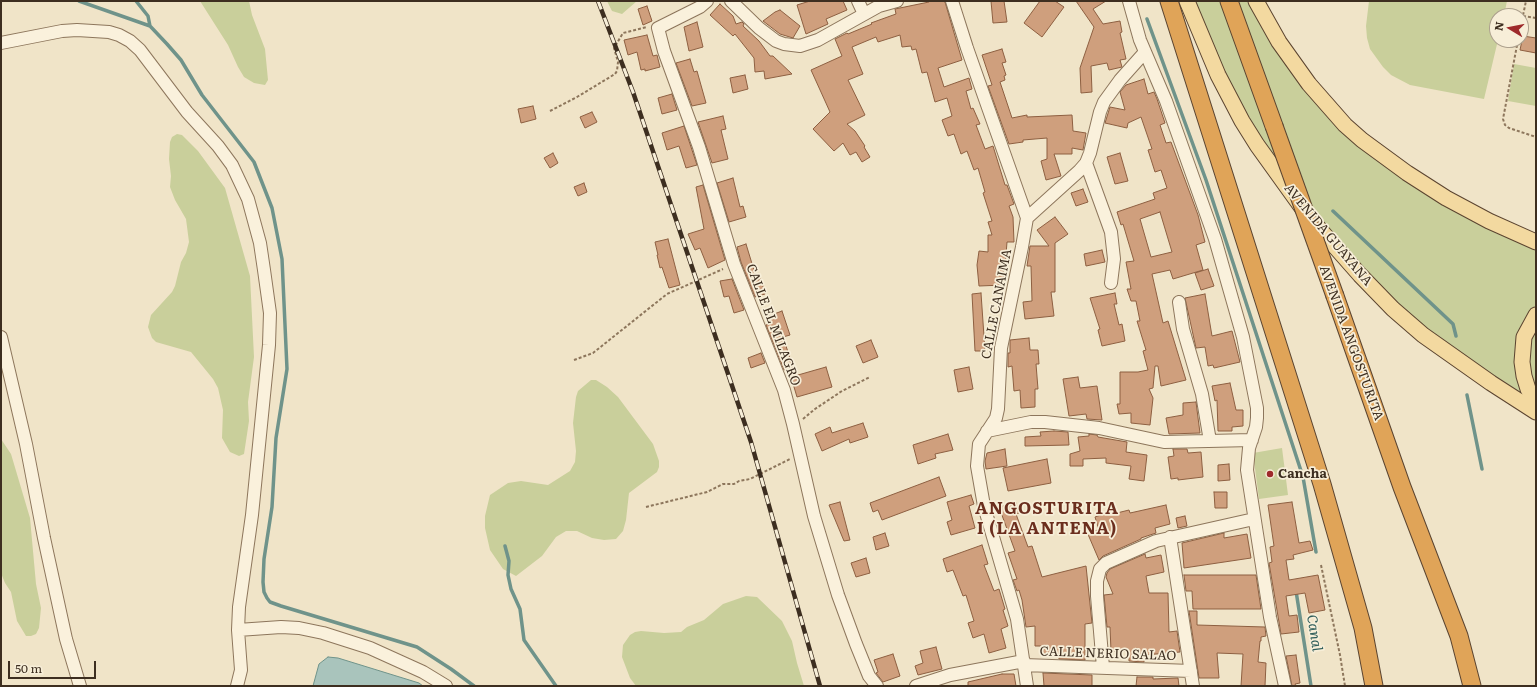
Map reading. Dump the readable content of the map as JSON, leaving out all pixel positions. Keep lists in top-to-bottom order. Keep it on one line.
{"streets":{"highway":["AVENIDA ANGOSTURITA"],"main road":["AVENIDA GUAYANA"],"street":["CALLE CANAIMA","CALLE EL MILAGRO","CALLE NERIO SALAO"]},"crossings":[["CALLE CANAIMA","CALLE NERIO SALAO"]],"districts":["ANGOSTURITA I (LA ANTENA)"],"water":["Canal"],"places":["Cancha"],"scale_bar":"50 m","north":"left"}
